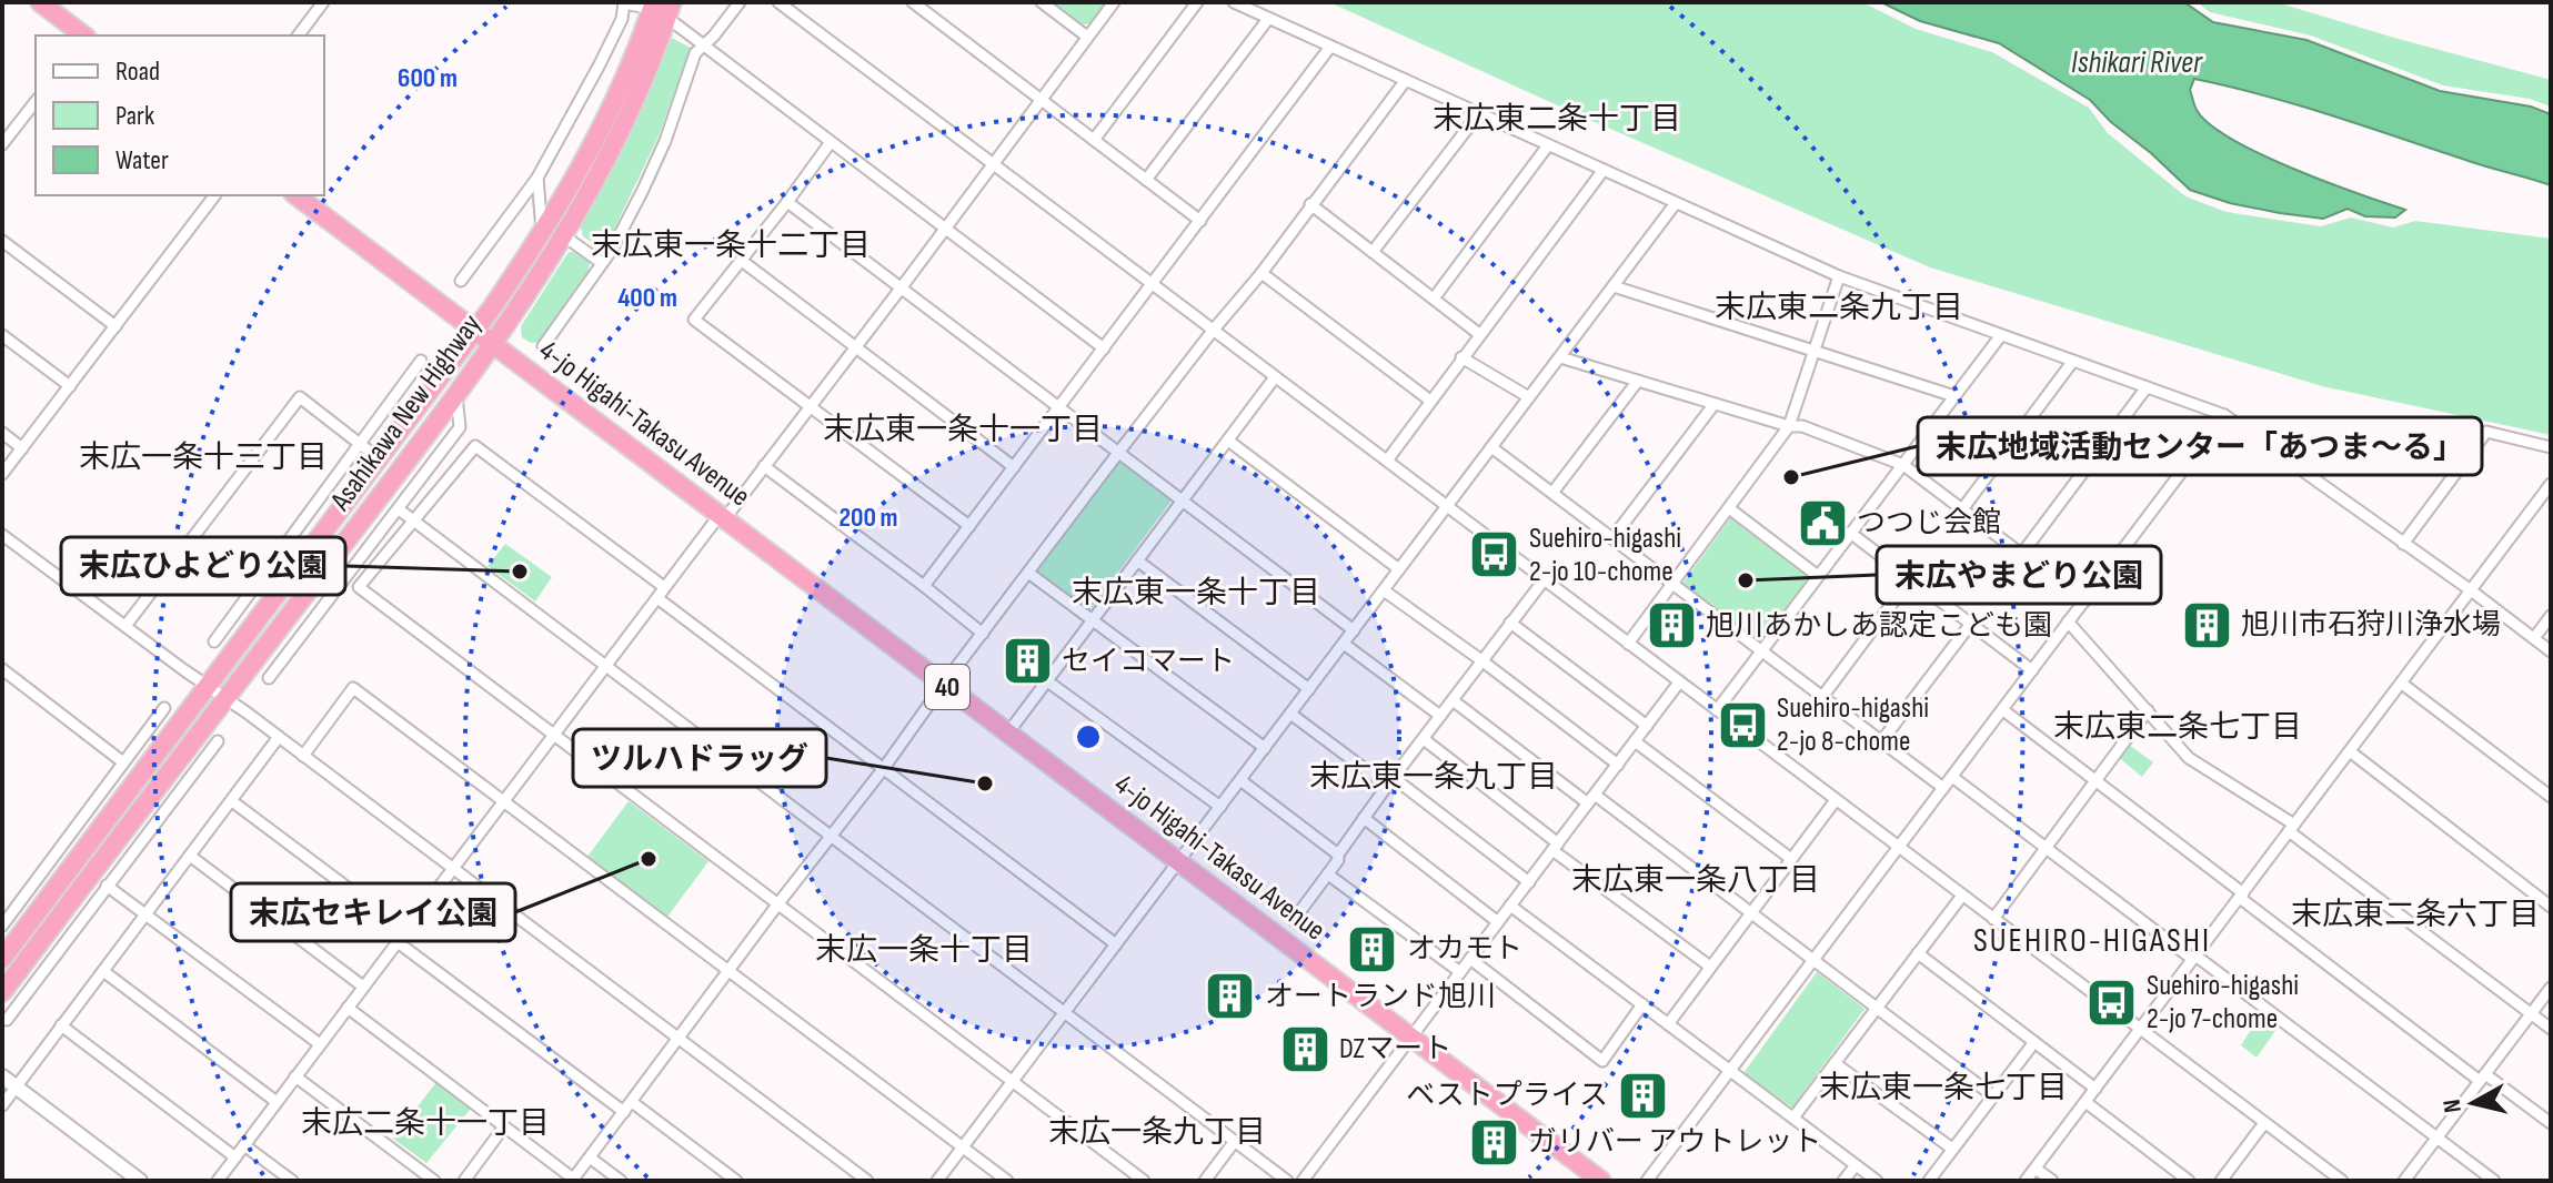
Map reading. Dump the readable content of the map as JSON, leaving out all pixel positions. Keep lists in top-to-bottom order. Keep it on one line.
{"streets":{"highway":["Asahikawa New Highway","4-jo Higahi-Takasu Avenue","40"]},"crossings":[["Asahikawa New Highway","4-jo Higahi-Takasu Avenue"]],"districts":["末広東二条十丁目","末広東一条十二丁目","末広東二条九丁目","末広東一条十一丁目","末広一条十三丁目","末広東一条十丁目","末広東二条七丁目","末広東一条九丁目","末広東一条八丁目","末広東二条六丁目","SUEHIRO-HIGASHI","末広一条十丁目","末広東一条七丁目","末広二条十一丁目","末広一条九丁目"],"water":["Ishikari River"],"places":{"other":["末広地域活動センター「あつま～る」","末広ひよどり公園","末広やまどり公園","ツルハドラッグ","末広セキレイ公園"],"public building":["つつじ会館"],"bus stop":["Suehiro-higashi 2-jo 10-chome","Suehiro-higashi 2-jo 8-chome","Suehiro-higashi 2-jo 7-chome"],"building":["旭川市石狩川浄水場","旭川あかしあ認定こども園","セイコマート","オカモト","オートランド旭川","DZマート","ベストプライス","ガリバー アウトレット"]},"legend":["Road","Park","Water"],"north":"left","rings":["600 m","400 m","200 m"]}
